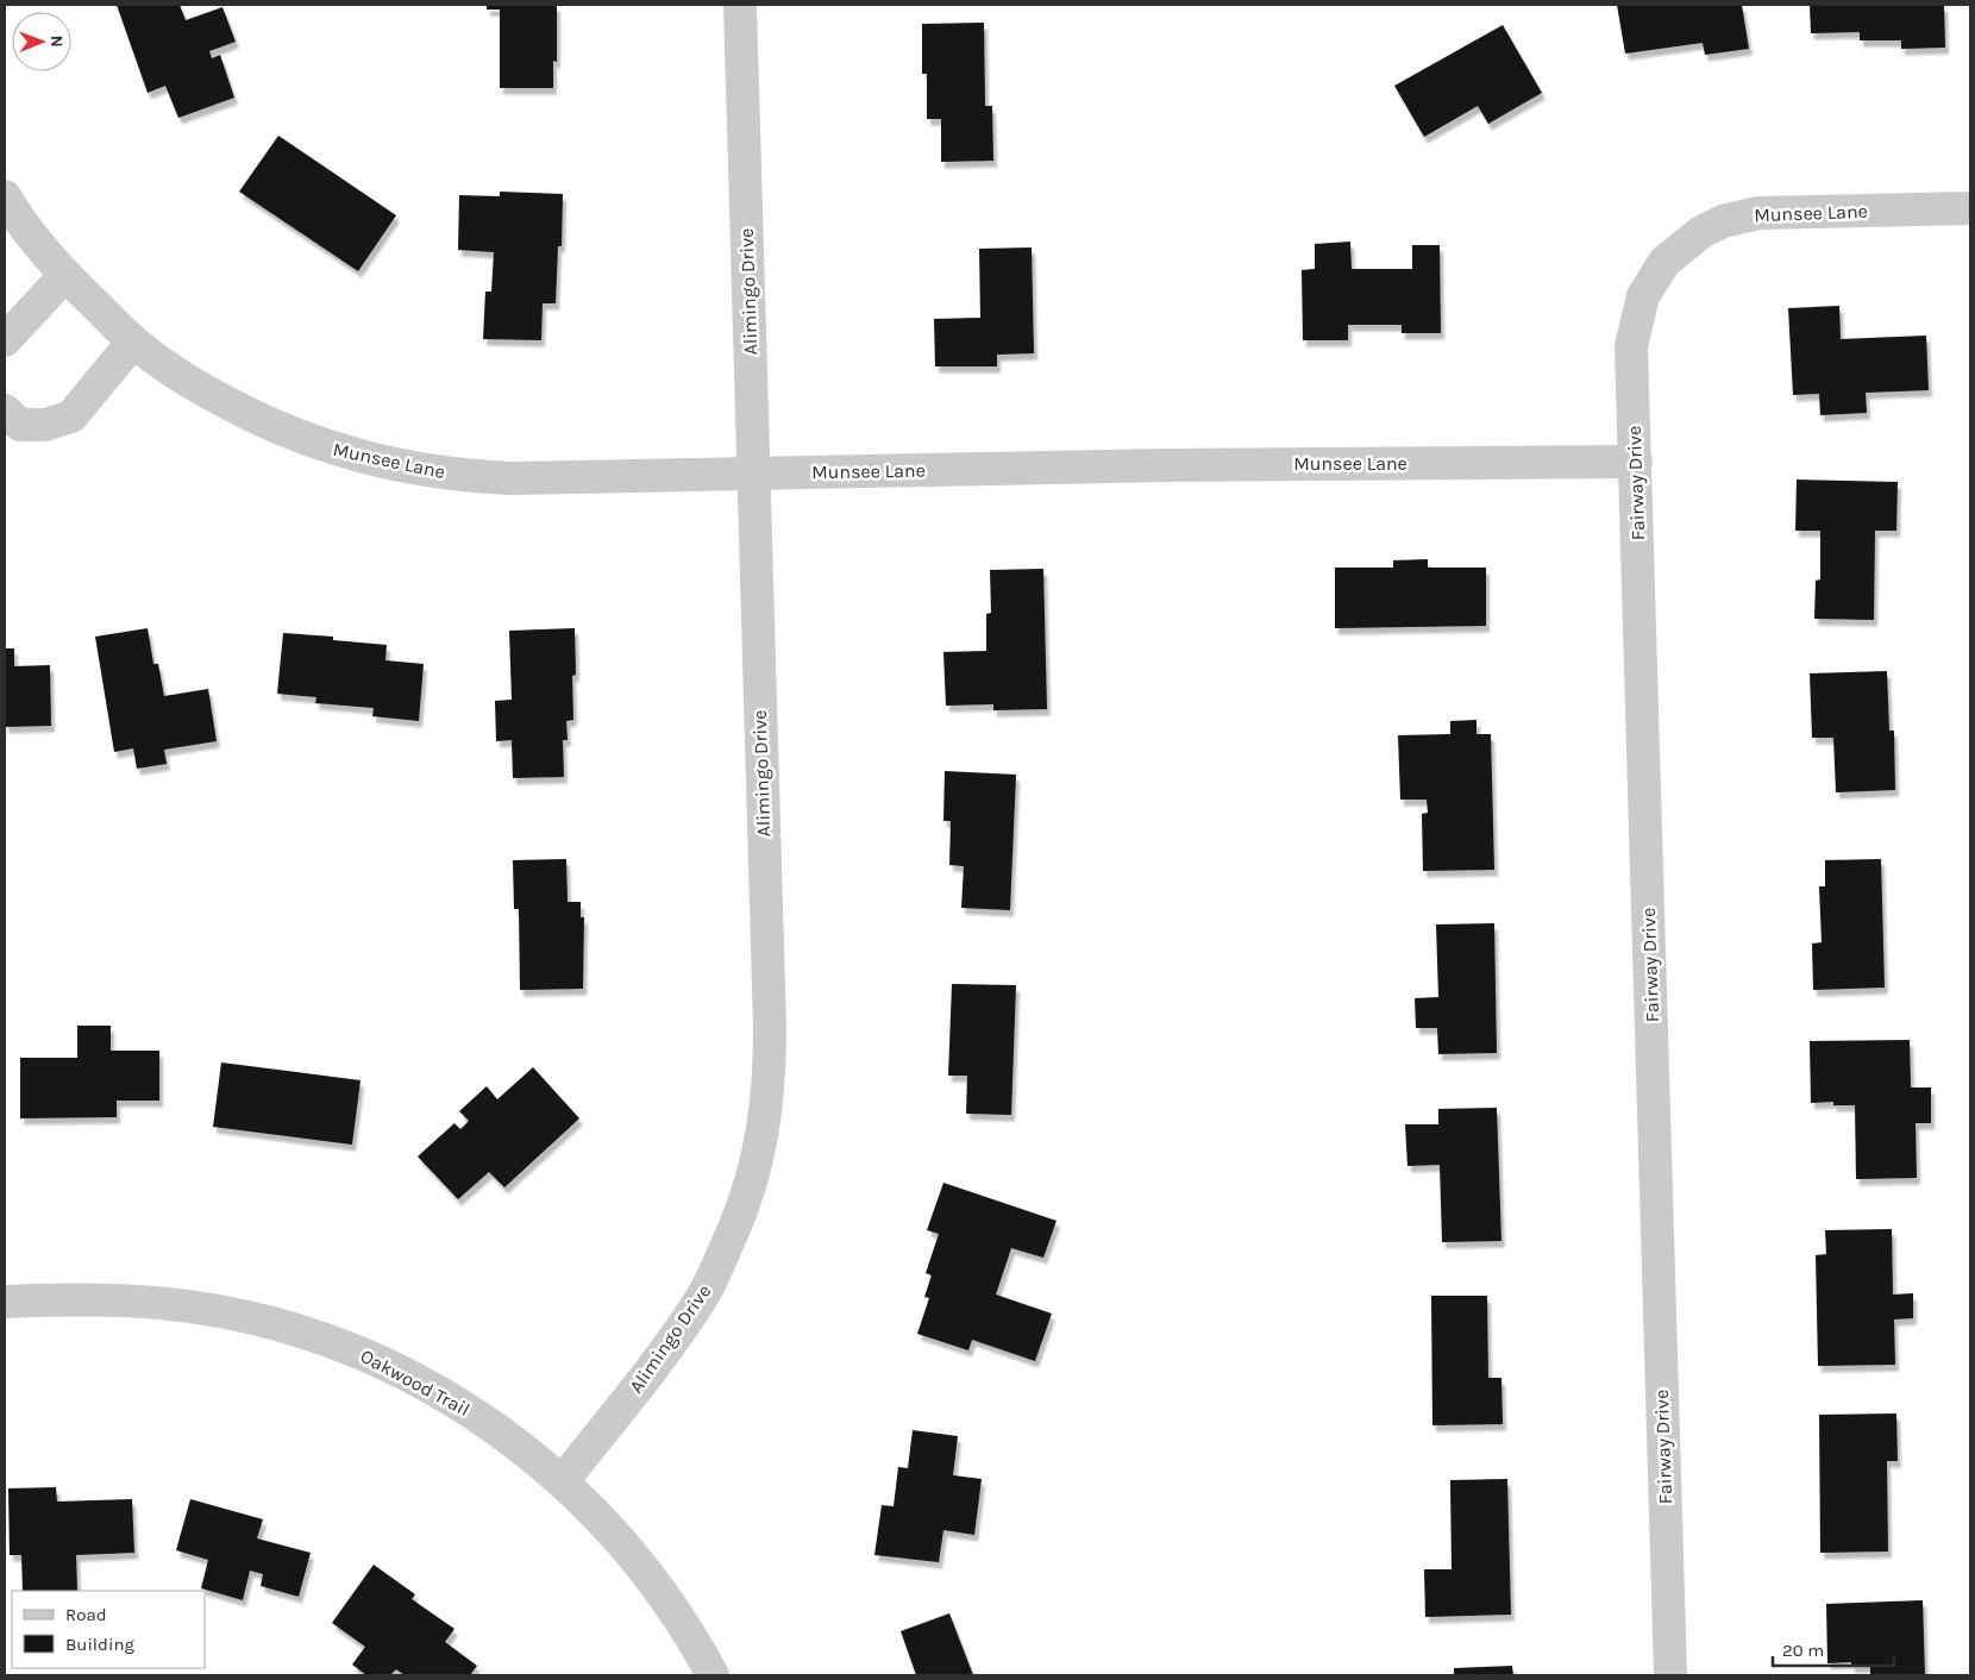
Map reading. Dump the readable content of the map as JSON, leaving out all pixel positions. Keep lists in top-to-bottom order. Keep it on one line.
{"streets":{"street":["Munsee Lane","Alimingo Drive","Fairway Drive","Oakwood Trail"]},"crossings":[["Munsee Lane","Alimingo Drive"],["Munsee Lane","Fairway Drive"],["Alimingo Drive","Oakwood Trail"]],"legend":["Road","Building"],"scale_bar":"20 m","north":"right"}
